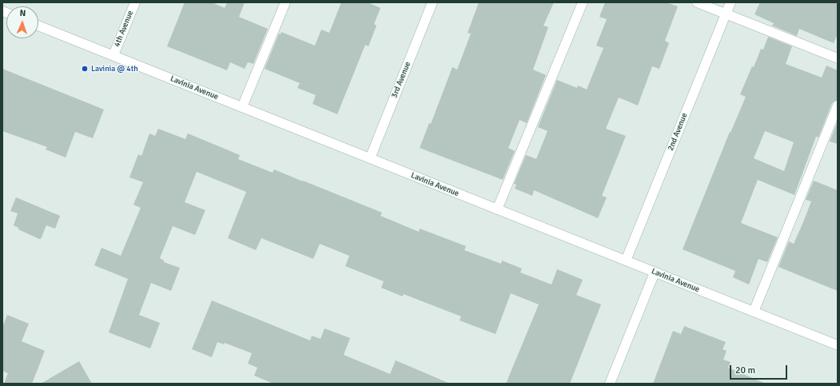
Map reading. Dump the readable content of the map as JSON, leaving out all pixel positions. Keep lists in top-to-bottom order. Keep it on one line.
{"streets":{"street":["4th Avenue","3rd Avenue","Lavinia Avenue","2nd Avenue"]},"crossings":[["4th Avenue","Lavinia Avenue"],["3rd Avenue","Lavinia Avenue"],["Lavinia Avenue","2nd Avenue"]],"places":["Lavinia @ 4th"],"scale_bar":"20 m","north":"top"}
